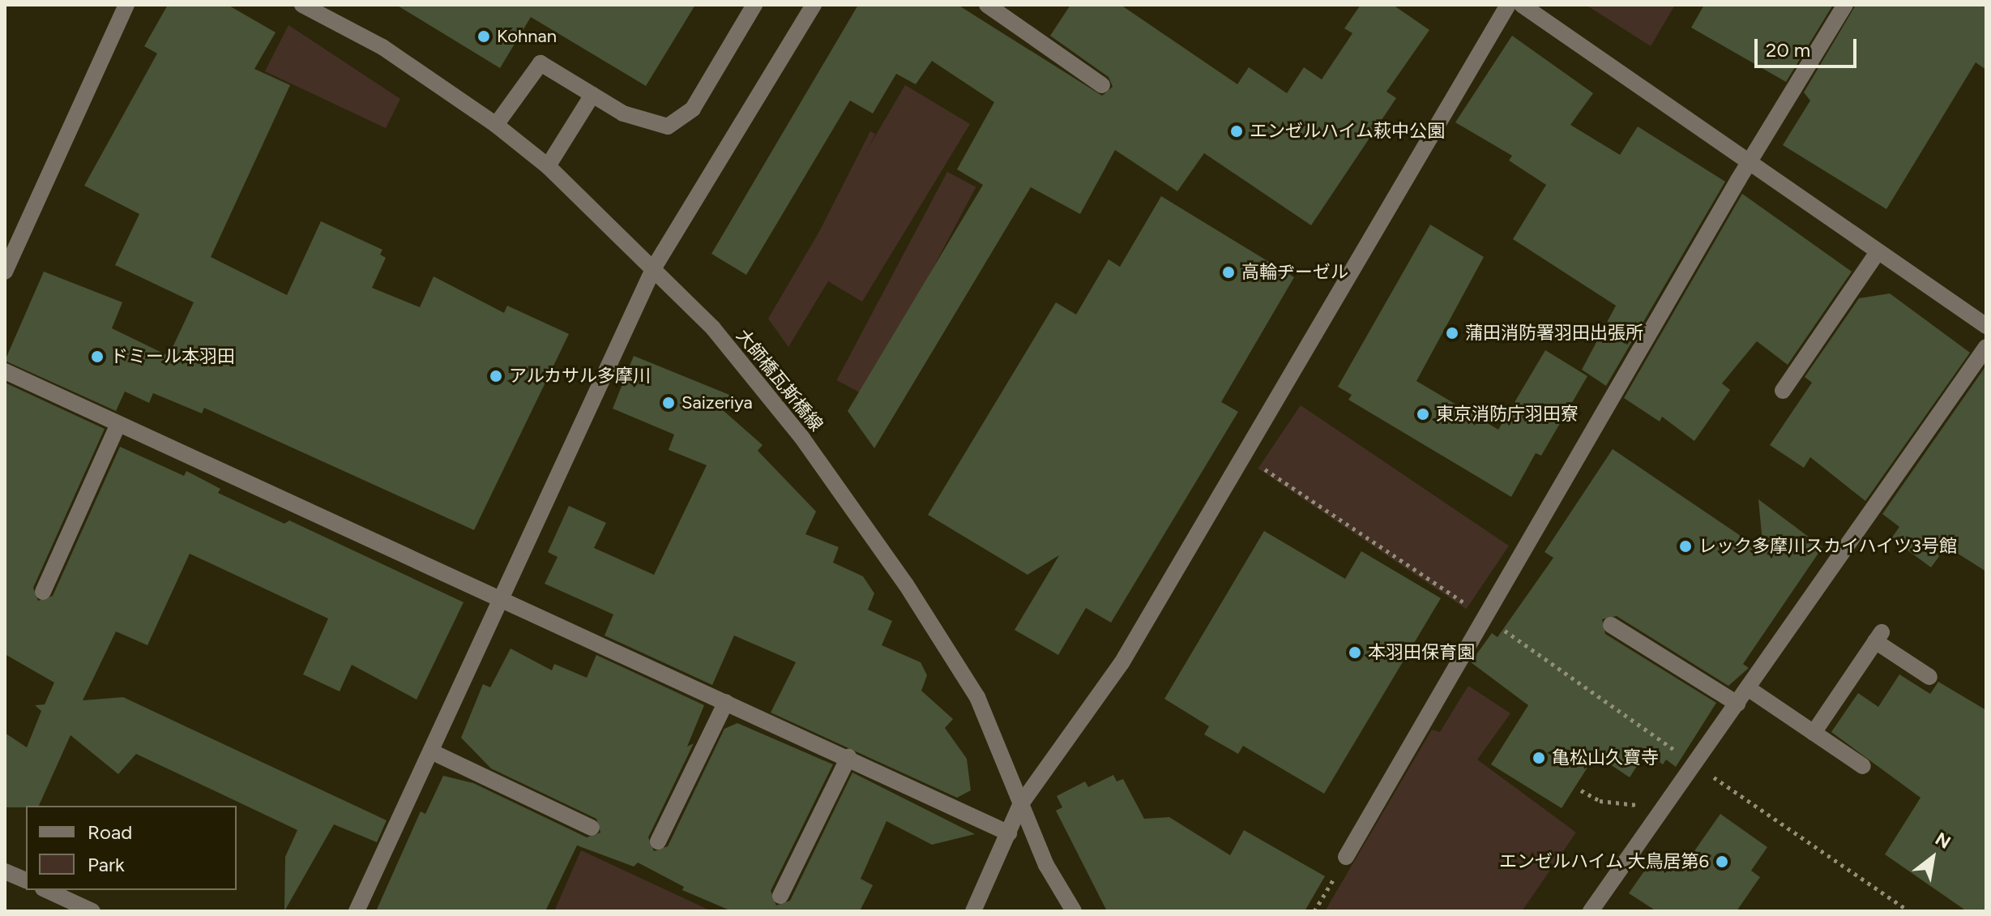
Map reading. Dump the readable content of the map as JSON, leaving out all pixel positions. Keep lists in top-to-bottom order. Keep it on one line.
{"streets":{"street":["大師橋瓦斯橋線"]},"places":["Kohnan","エンゼルハイム萩中公園","高輪ヂーゼル","蒲田消防署羽田出張所","ドミール本羽田","アルカサル多摩川","Saizeriya","東京消防庁羽田寮","レック多摩川スカイハイツ3号館","本羽田保育園","亀松山久寶寺","エンゼルハイム 大鳥居第6"],"legend":["Road","Park"],"scale_bar":"20 m","north":"top right"}
